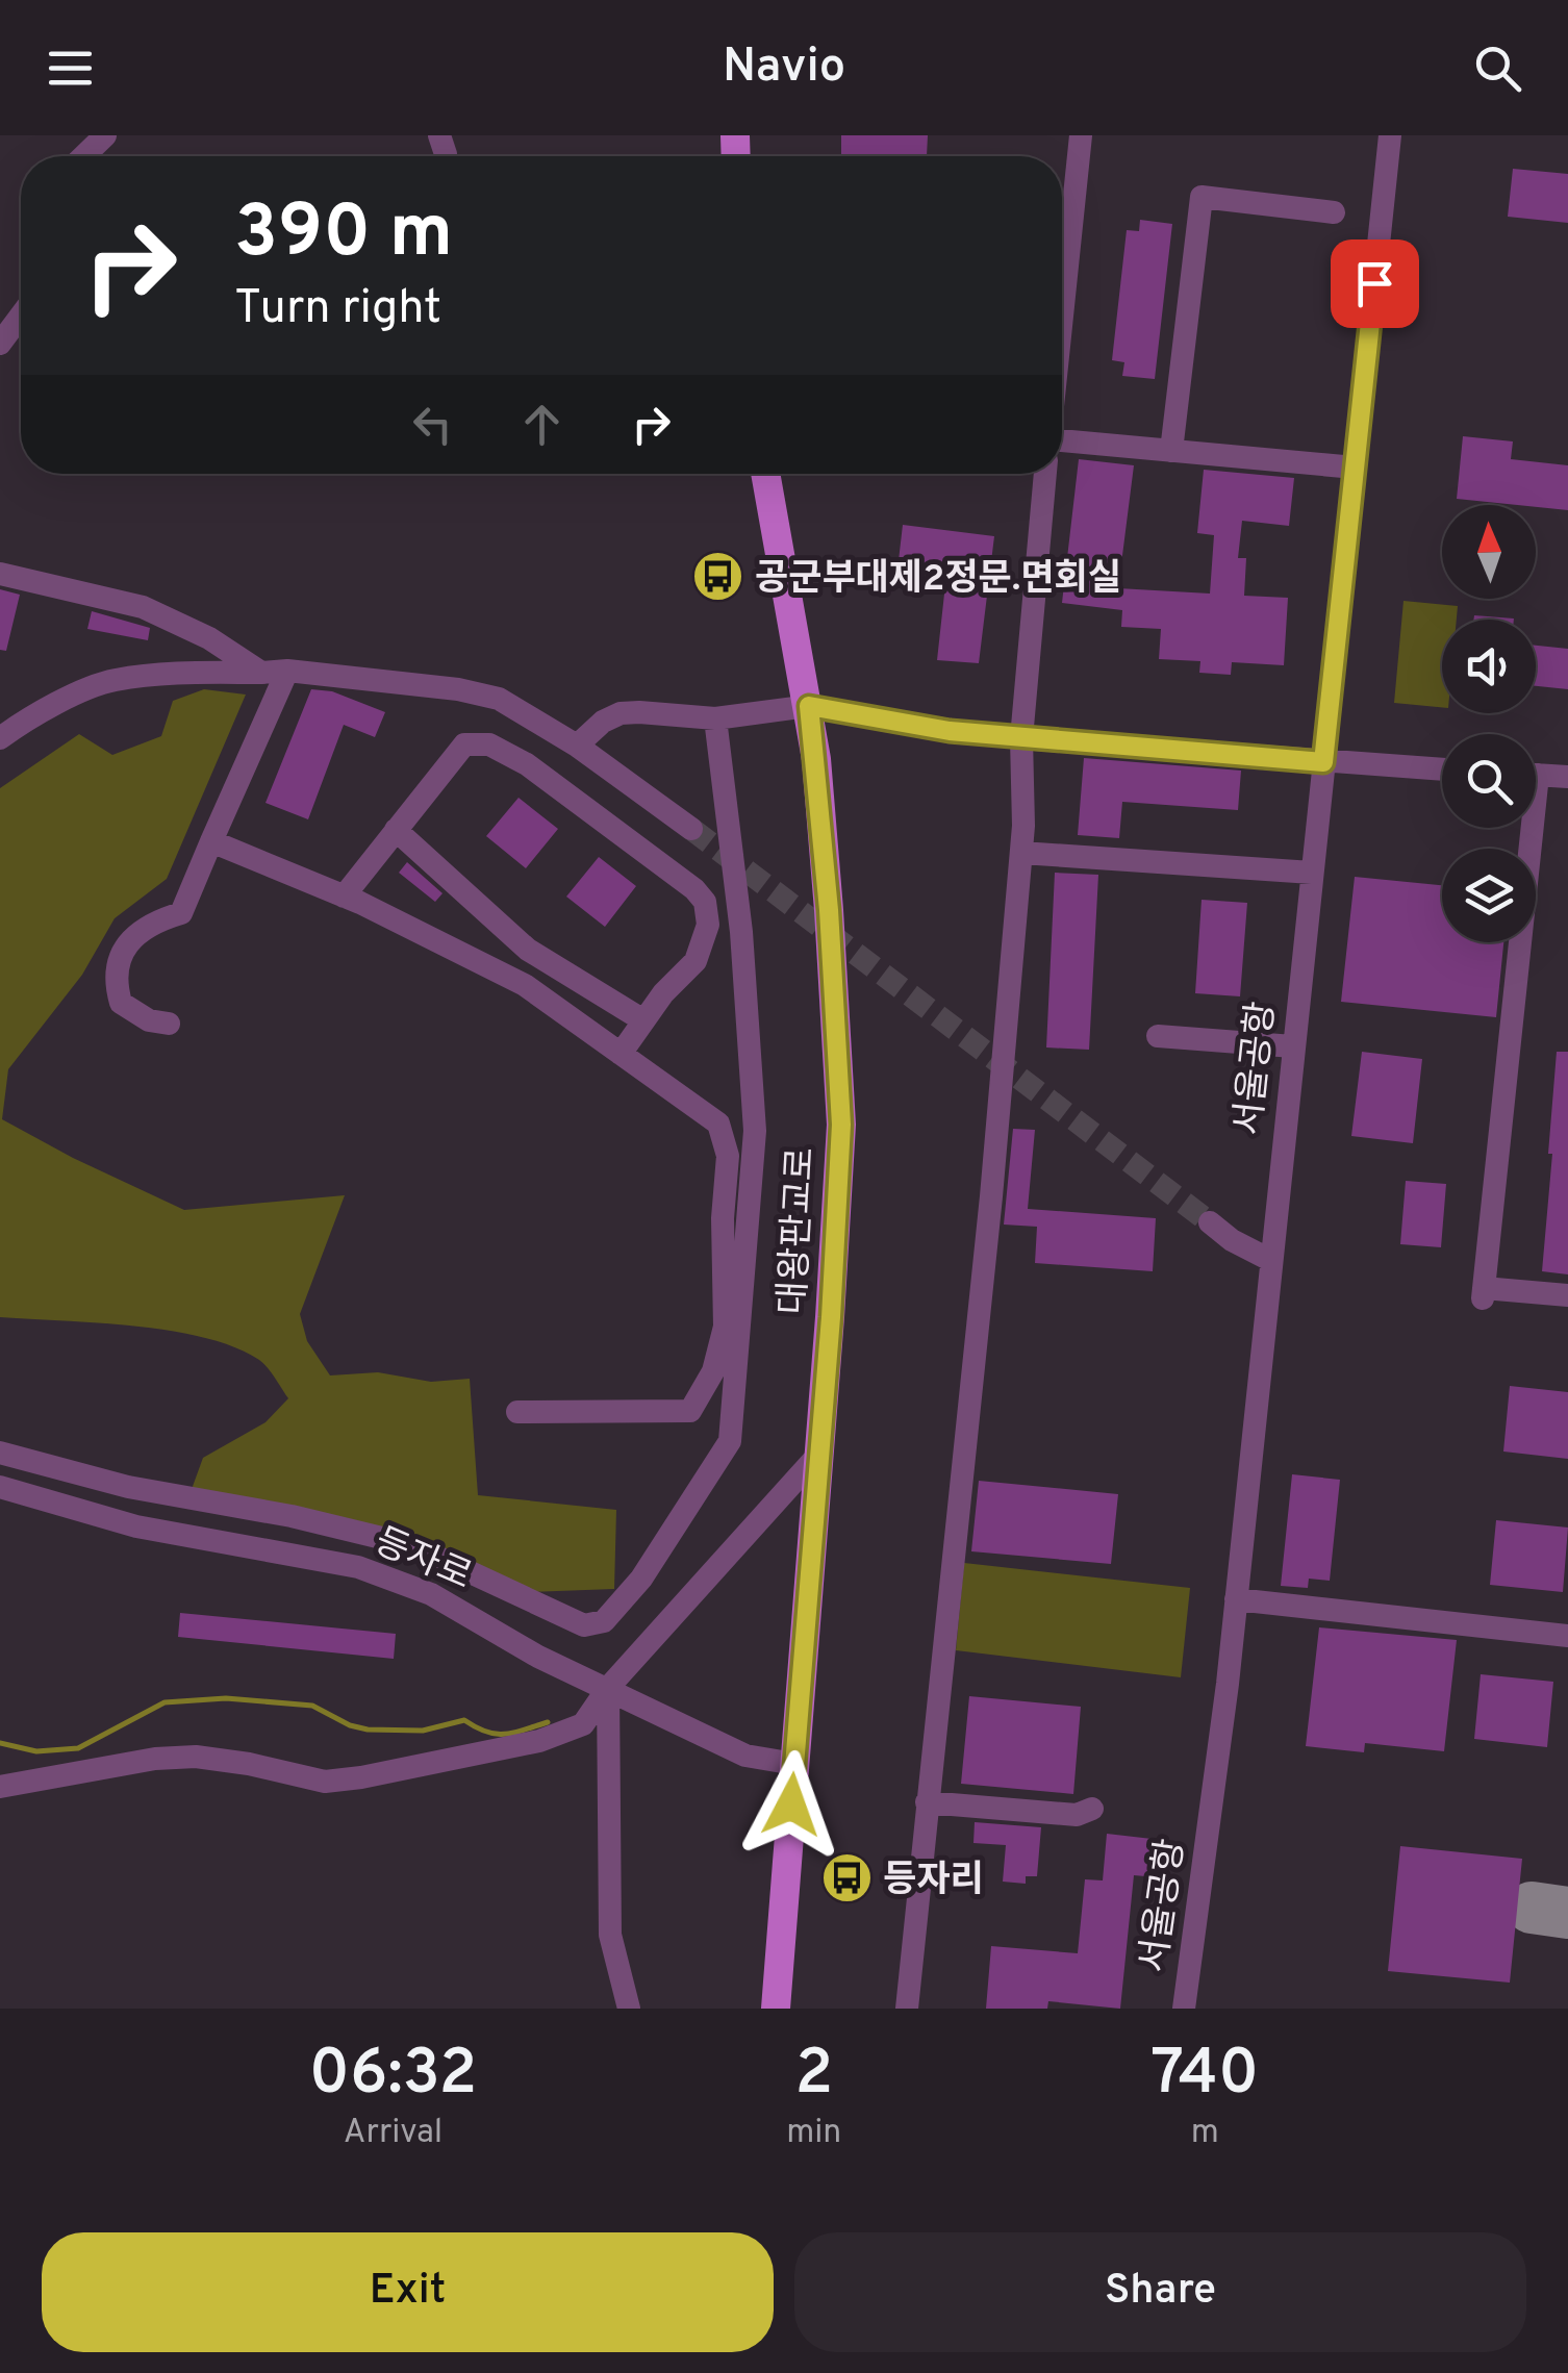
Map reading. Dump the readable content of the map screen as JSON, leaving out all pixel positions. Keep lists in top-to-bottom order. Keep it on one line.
{"streets":{"main road":["대왕판교로"],"street":["서울공항","등자로"]},"crossings":[["대왕판교로","등자로"]],"places":{"bus stop":["공군부대제2정문.면회실","등자리"]},"north":"top","page":{"header":"Navio","turn":["390 m","Turn right"],"eta":["06:32","Arrival","2","min","740","m"],"buttons":["Exit","Share"]}}
